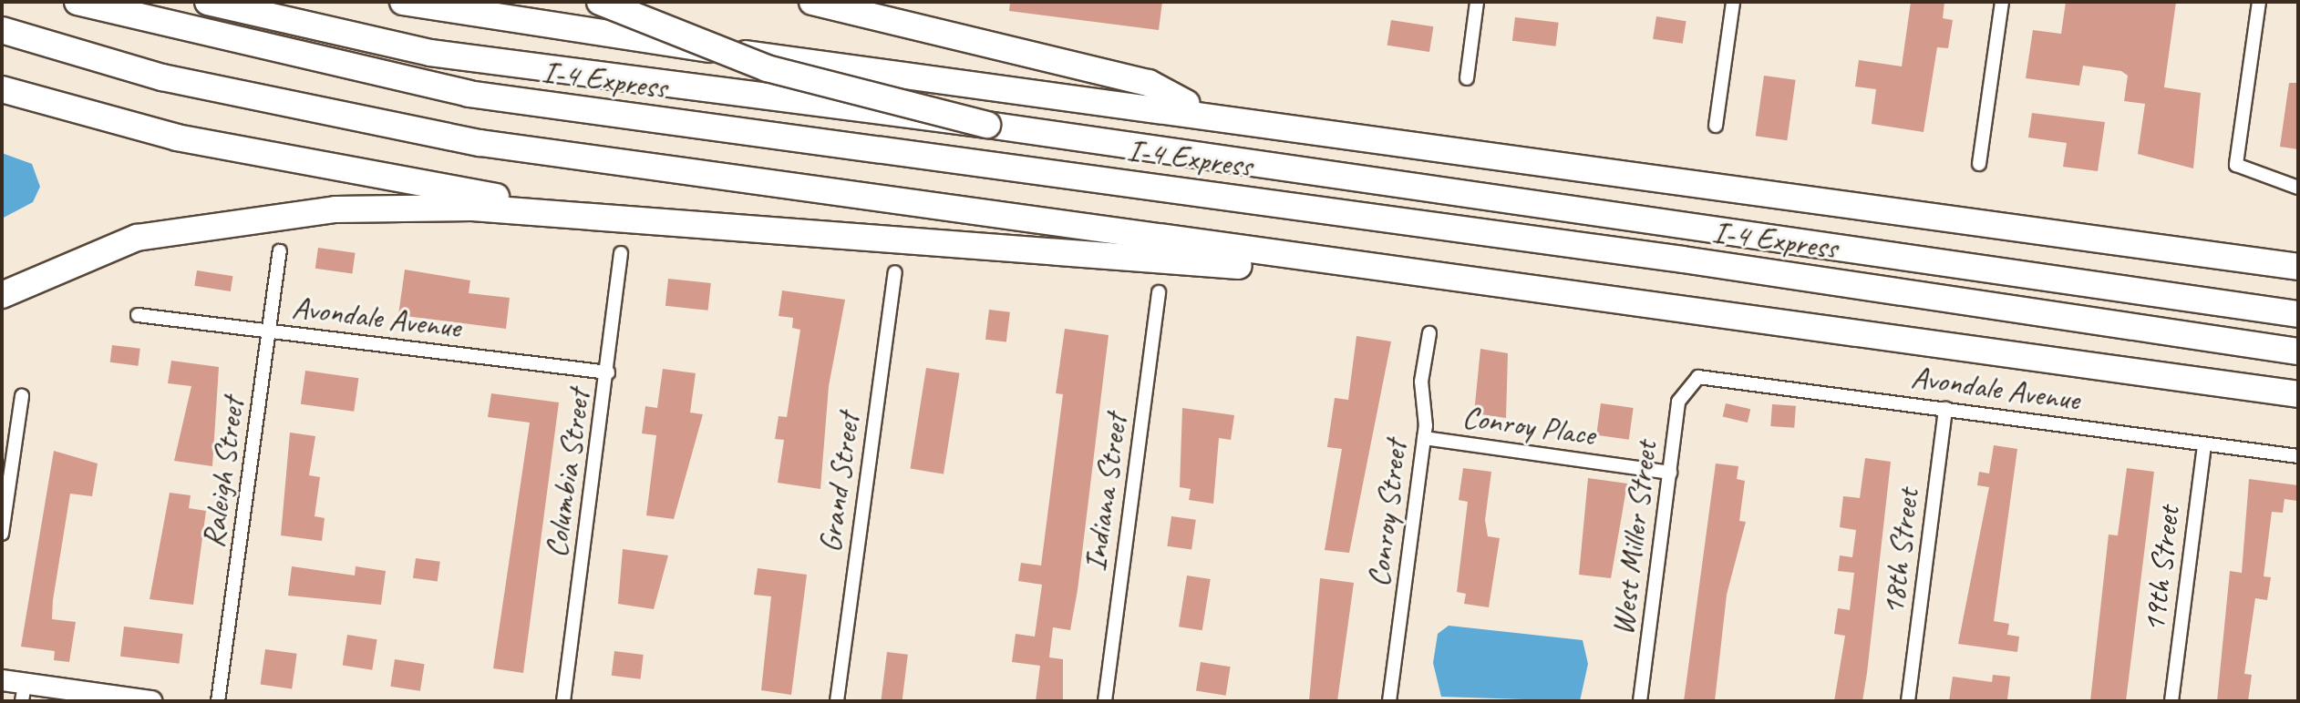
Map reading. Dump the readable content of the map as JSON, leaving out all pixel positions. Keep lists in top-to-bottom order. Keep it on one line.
{"streets":{"highway":["I-4 Express"],"street":["Avondale Avenue","Conroy Place","Raleigh Street","Columbia Street","Grand Street","Indiana Street","Conroy Street","West Miller Street","18th Street","19th Street"]},"crossings":[["Avondale Avenue","Raleigh Street"],["Avondale Avenue","Columbia Street"],["Avondale Avenue","West Miller Street"],["Avondale Avenue","18th Street"],["Avondale Avenue","19th Street"],["Conroy Place","Conroy Street"],["Conroy Place","West Miller Street"]]}
